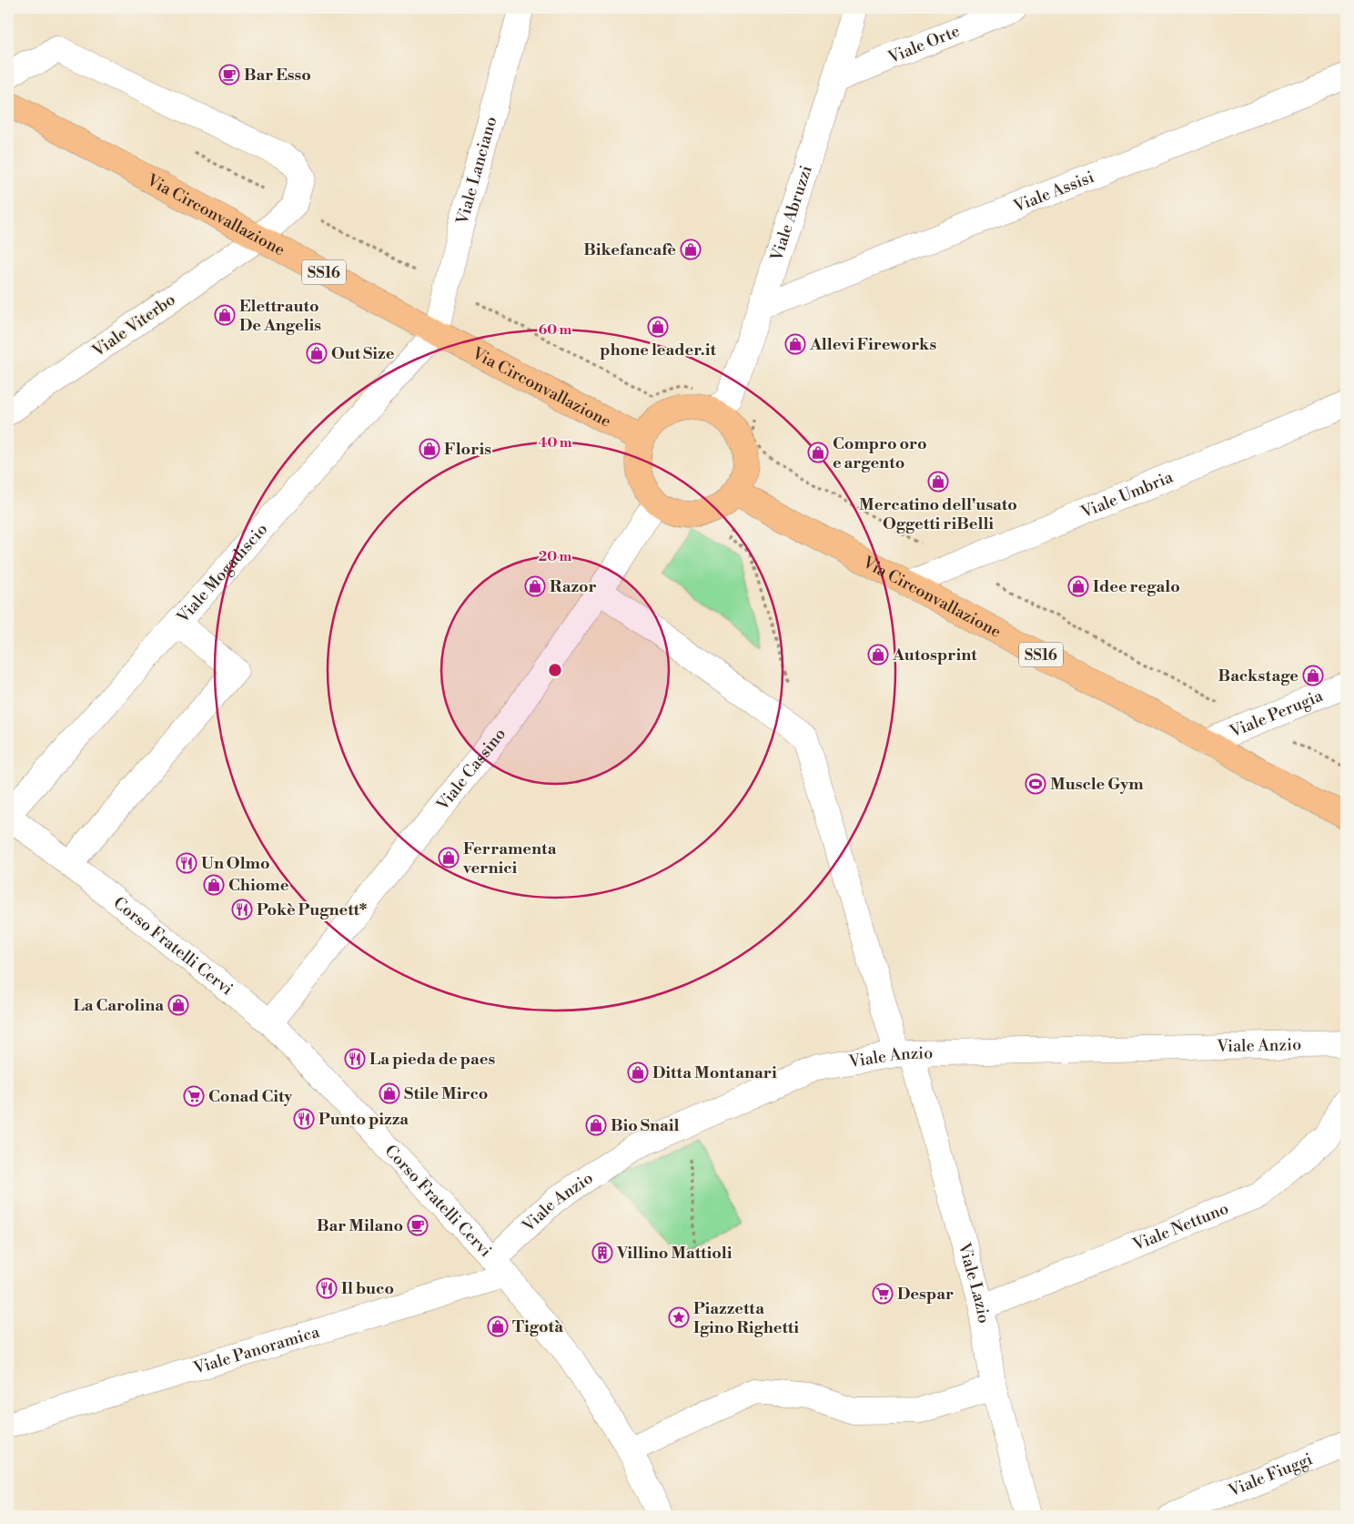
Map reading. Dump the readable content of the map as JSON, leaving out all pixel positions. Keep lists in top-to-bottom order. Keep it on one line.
{"streets":{"main road":["Via Circonvallazione","SS16"],"street":["Viale Orte","Viale Lanciano","Viale Assisi","Viale Abruzzi","Viale Viterbo","Viale Umbria","Viale Mogadiscio","Viale Perugia","Viale Cassino","Corso Fratelli Cervi","Viale Anzio","Viale Nettuno","Viale Lazio","Viale Panoramica","Viale Fiuggi"]},"crossings":[["Viale Orte","Viale Abruzzi"],["Viale Lanciano","Via Circonvallazione"],["Viale Lanciano","Viale Mogadiscio"],["Viale Assisi","Viale Abruzzi"],["Viale Abruzzi","Via Circonvallazione"],["Viale Abruzzi","Viale Cassino"],["Via Circonvallazione","Viale Viterbo"],["Via Circonvallazione","Viale Umbria"],["Via Circonvallazione","Viale Mogadiscio"],["Via Circonvallazione","Viale Perugia"],["Via Circonvallazione","Viale Cassino"],["Viale Mogadiscio","Corso Fratelli Cervi"],["Viale Cassino","Corso Fratelli Cervi"],["Viale Cassino","Viale Lazio"],["Corso Fratelli Cervi","Viale Anzio"],["Corso Fratelli Cervi","Viale Panoramica"],["Viale Anzio","Viale Lazio"],["Viale Anzio","Viale Panoramica"],["Viale Nettuno","Viale Lazio"]],"places":{"cafe":["Bar Esso","Bar Milano"],"shop":["Bikefancafè","Elettrauto De Angelis","phone leader.it","Allevi Fireworks","Out Size","Floris","Compro oro e argento","Mercatino dell'usato Oggetti riBelli","Razor","Idee regalo","Autosprint","Backstage","Ferramenta vernici","Chiome","La Carolina","Ditta Montanari","Stile Mirco","Bio Snail","Tigotà"],"sports":["Muscle Gym"],"restaurant":["Un Olmo","Pokè Pugnett*","La pieda de paes","Punto pizza","Il buco"],"supermarket":["Conad City","Despar"],"building":["Villino Mattioli"],"place":["Piazzetta Igino Righetti"]},"rings":["60 m","40 m","20 m"]}
